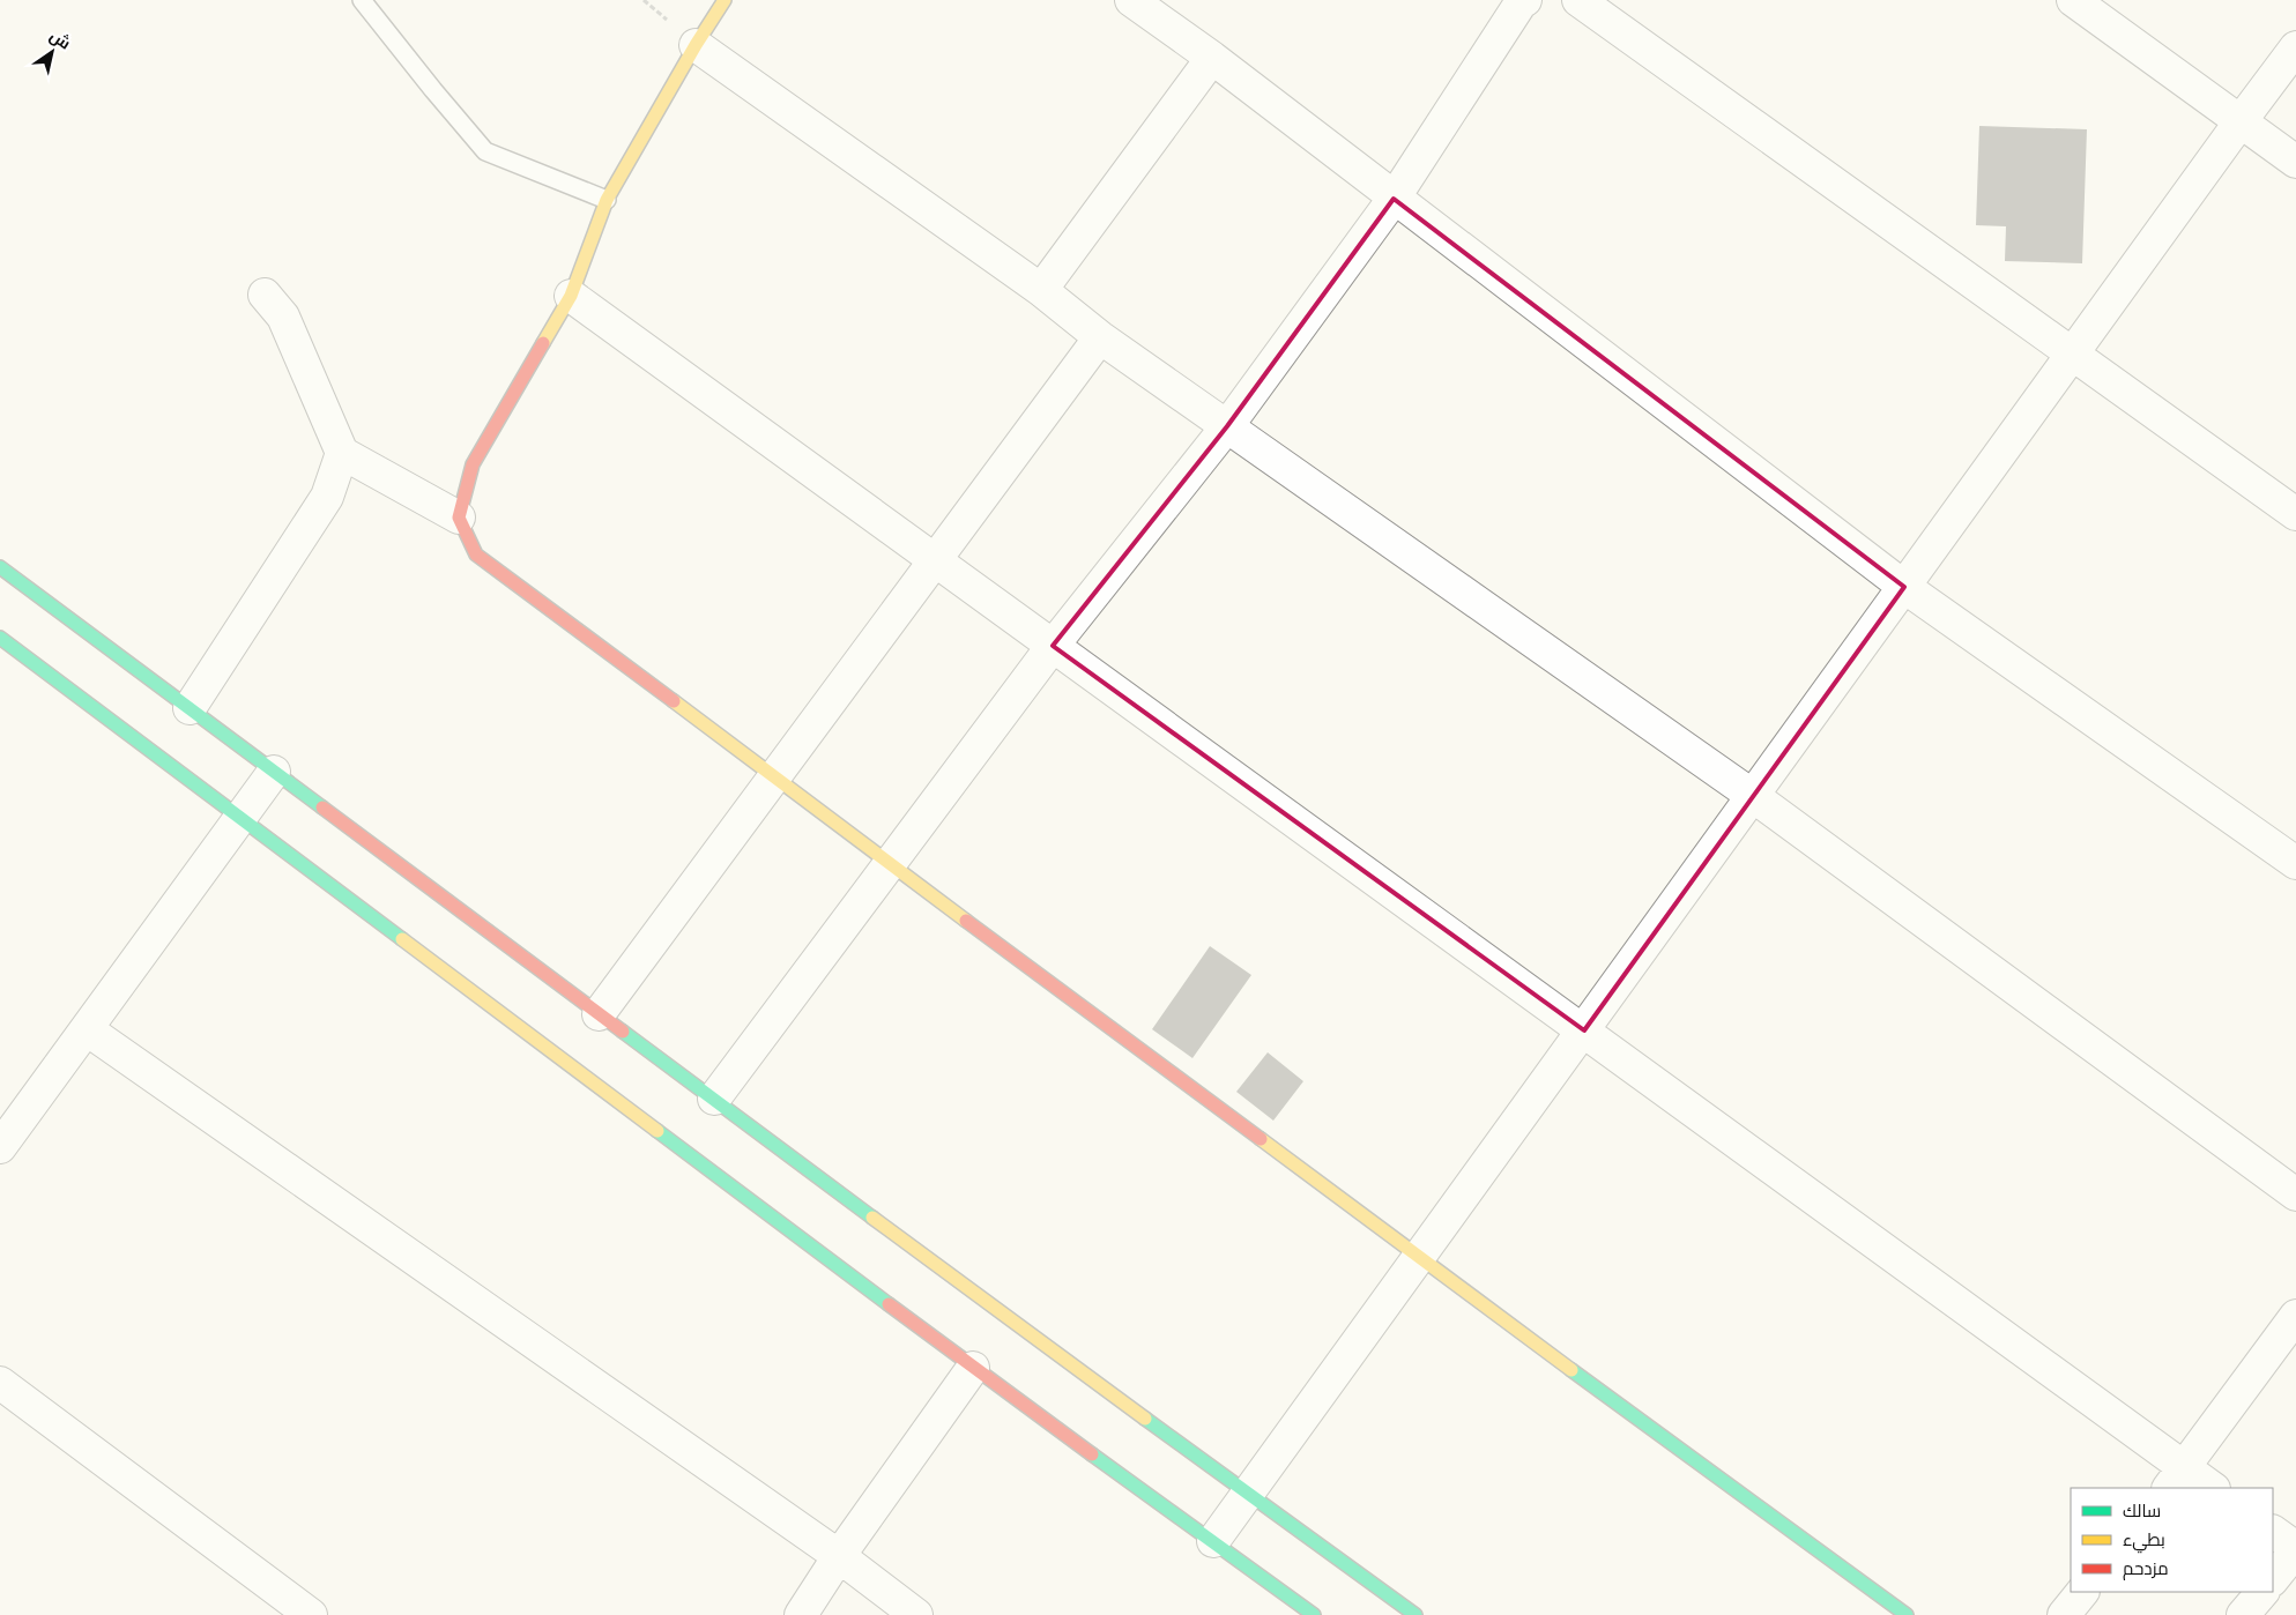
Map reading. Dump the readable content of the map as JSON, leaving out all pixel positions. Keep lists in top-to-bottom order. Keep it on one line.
{"legend":["سالك","بطيء","مزدحم"],"north":"top right"}
